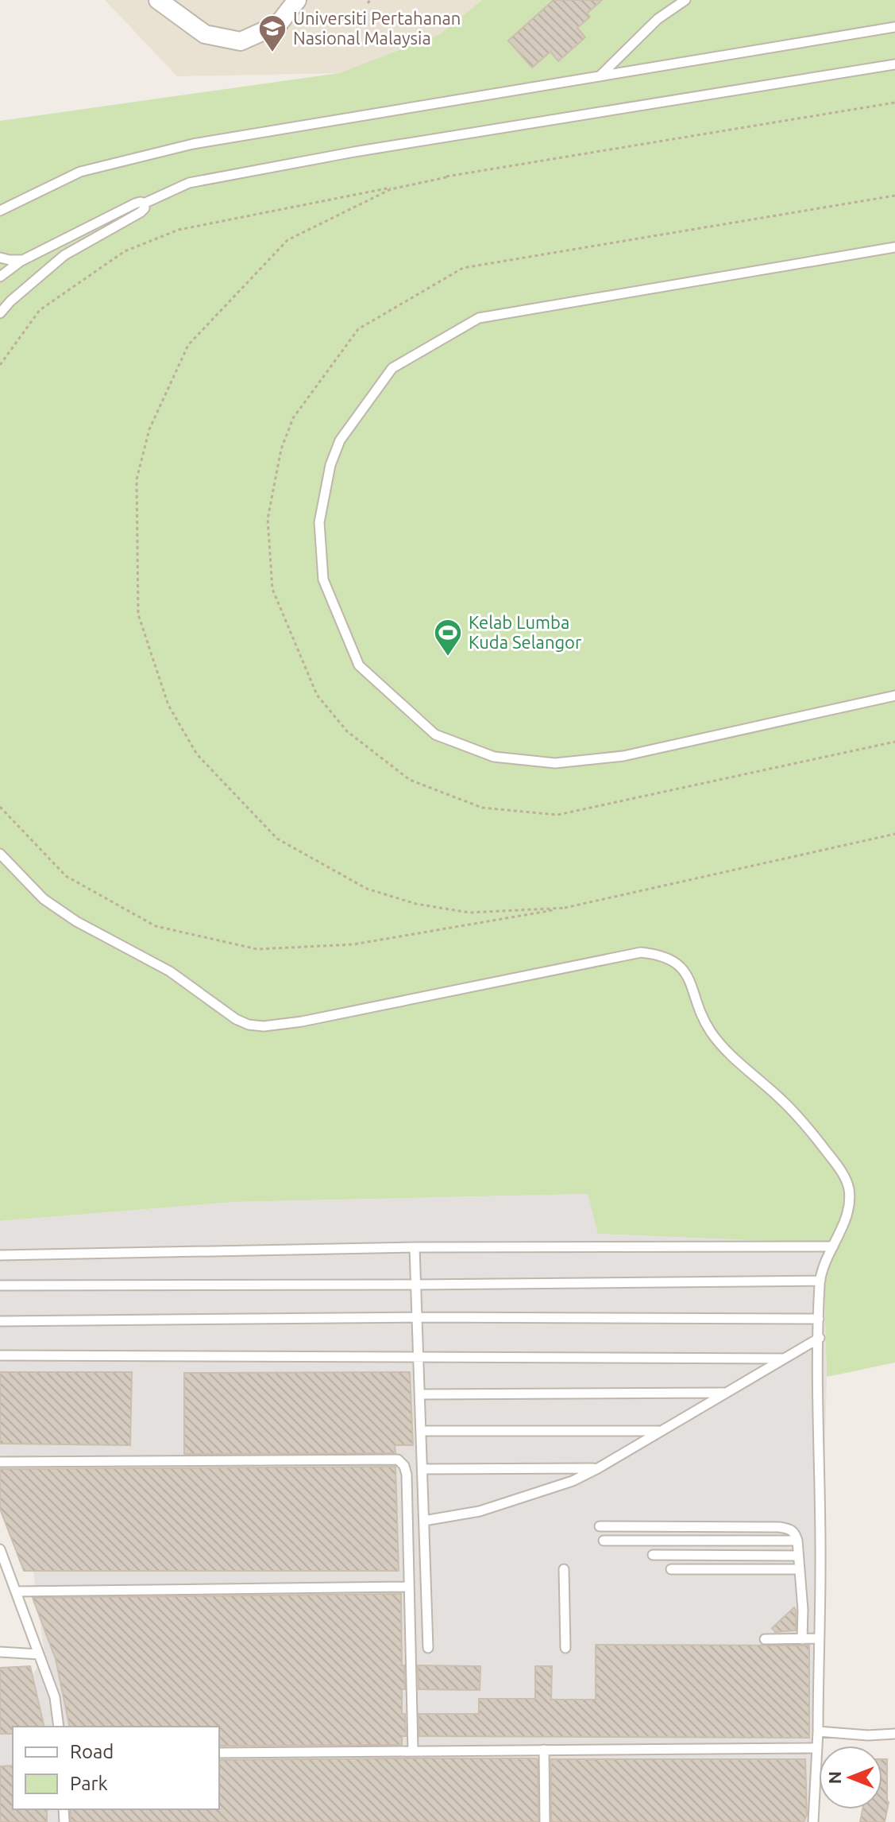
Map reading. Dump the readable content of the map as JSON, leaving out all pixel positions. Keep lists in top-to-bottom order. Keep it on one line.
{"places":{"school or university":["Universiti Pertahanan Nasional Malaysia"],"sports":["Kelab Lumba Kuda Selangor"]},"legend":["Road","Park"],"north":"left"}
